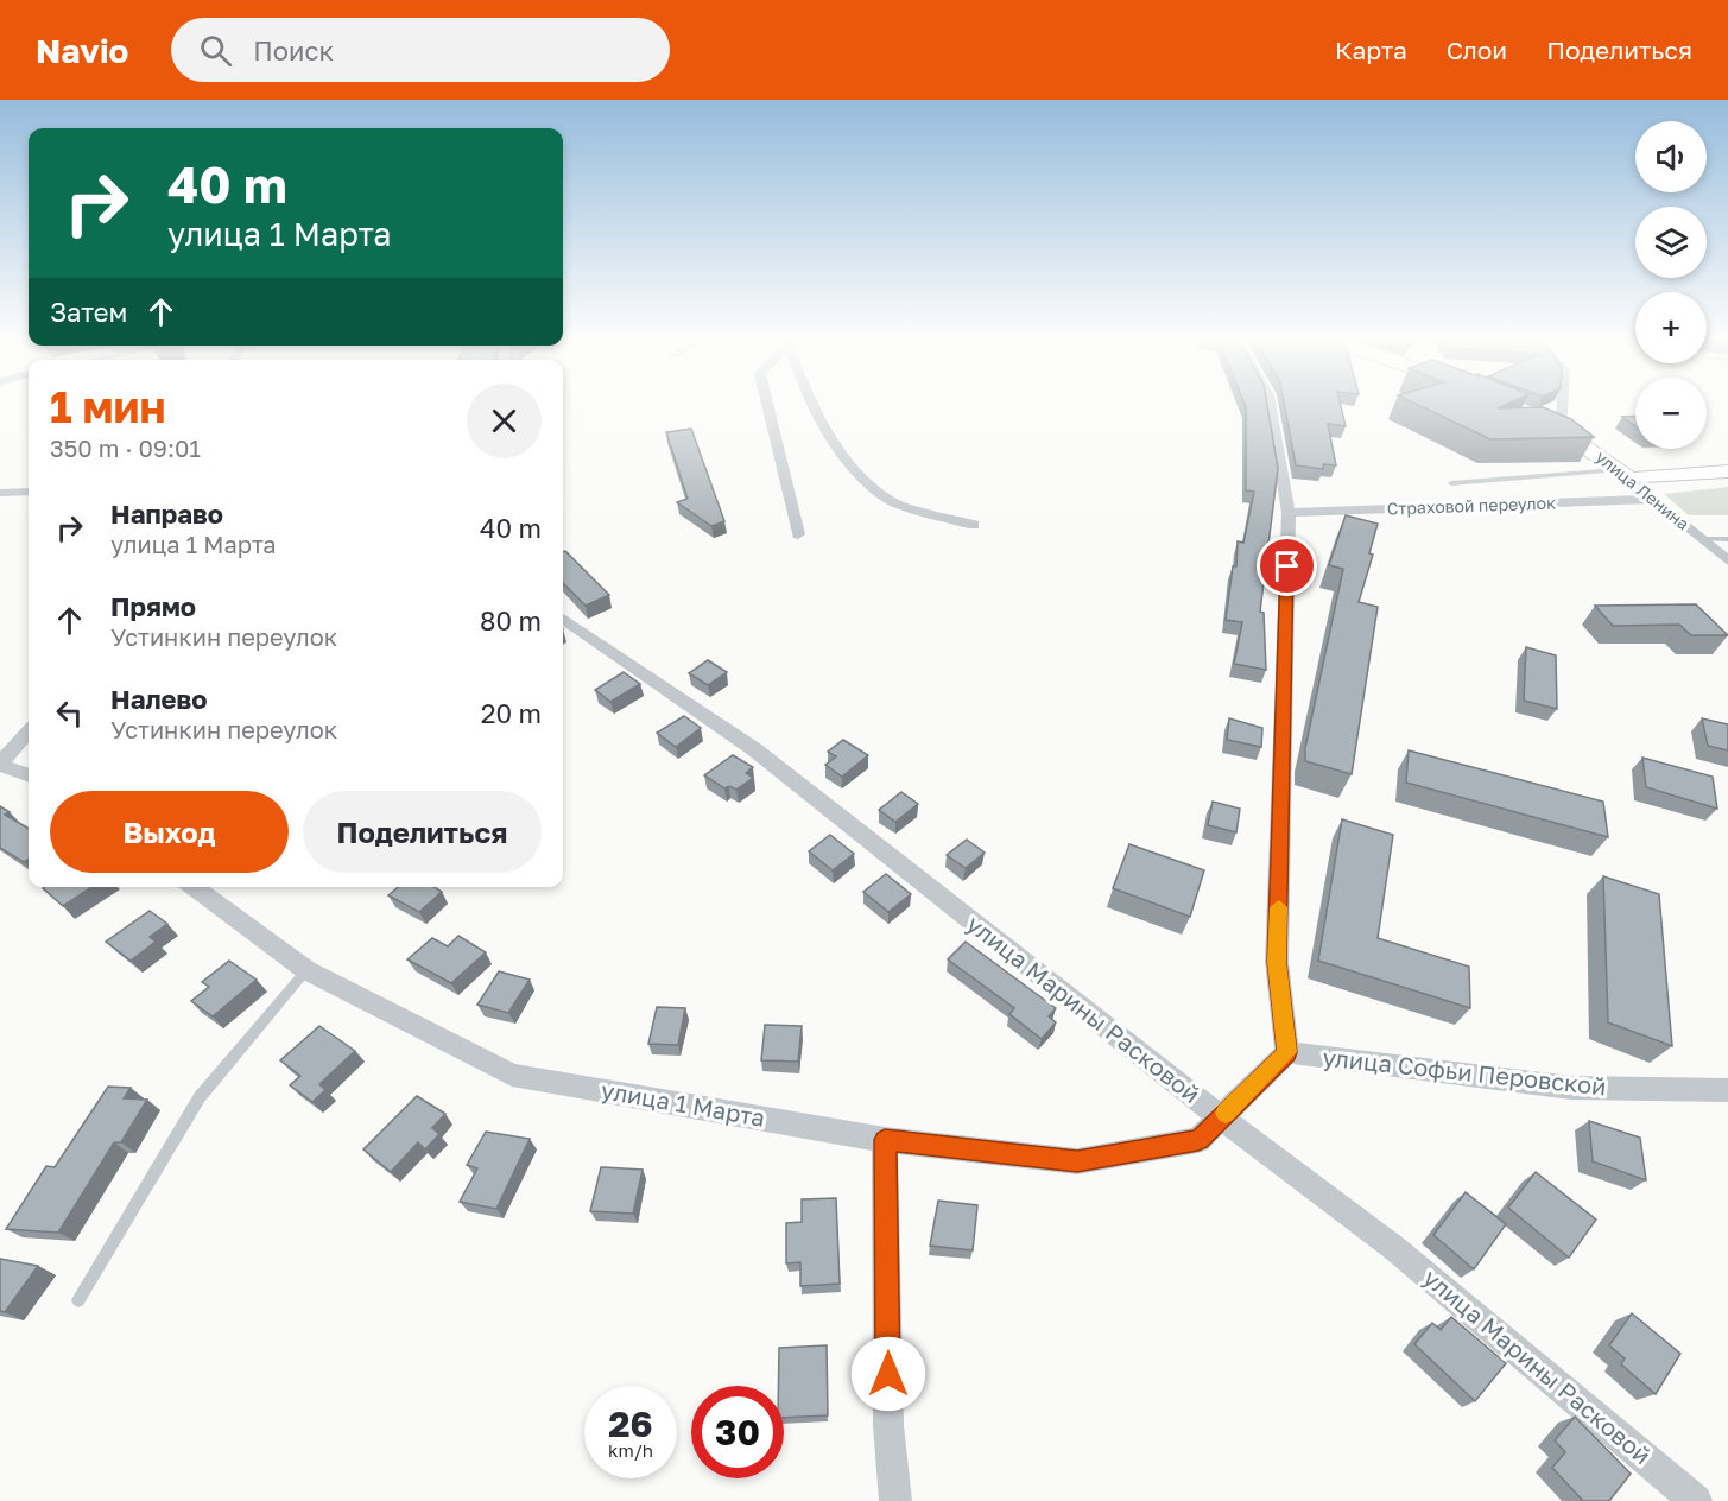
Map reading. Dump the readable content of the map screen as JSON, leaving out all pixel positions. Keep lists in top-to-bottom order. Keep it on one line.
{"streets":{"main road":["улица Ленина"],"street":["Страховой переулок","улица Марины Расковой","улица Софьи Перовской","улица 1 Марта"]},"crossings":[["улица Ленина","Страховой переулок"],["улица Марины Расковой","улица 1 Марта"],["улица Софьи Перовской","улица 1 Марта"]],"page":{"header":"Navio","search":"Поиск","nav":["Карта","Слои","Поделиться"],"map_buttons":["+","−"],"turn":["40 m","улица 1 Марта"],"then":"Затем","heading":["1 мин","350 m · 09:01"],"list":[{"name":"Направо","note":"улица 1 Марта","value":"40 m"},{"name":"Прямо","note":"Устинкин переулок","value":"80 m"},{"name":"Налево","note":"Устинкин переулок","value":"20 m"}],"buttons":["Выход","Поделиться"],"speed":"26 km/h","limit":"30"}}
